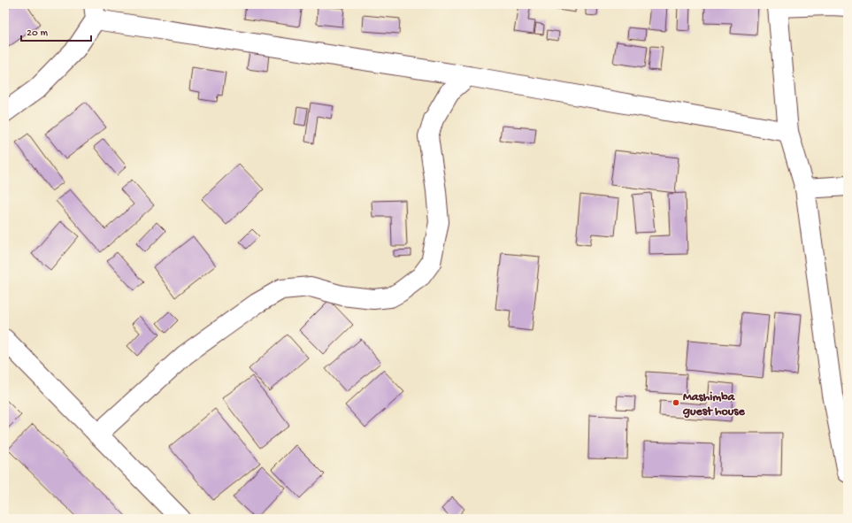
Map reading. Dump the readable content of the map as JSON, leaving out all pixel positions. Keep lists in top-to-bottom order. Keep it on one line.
{"places":["Mashimba guest house"],"scale_bar":"20 m"}
